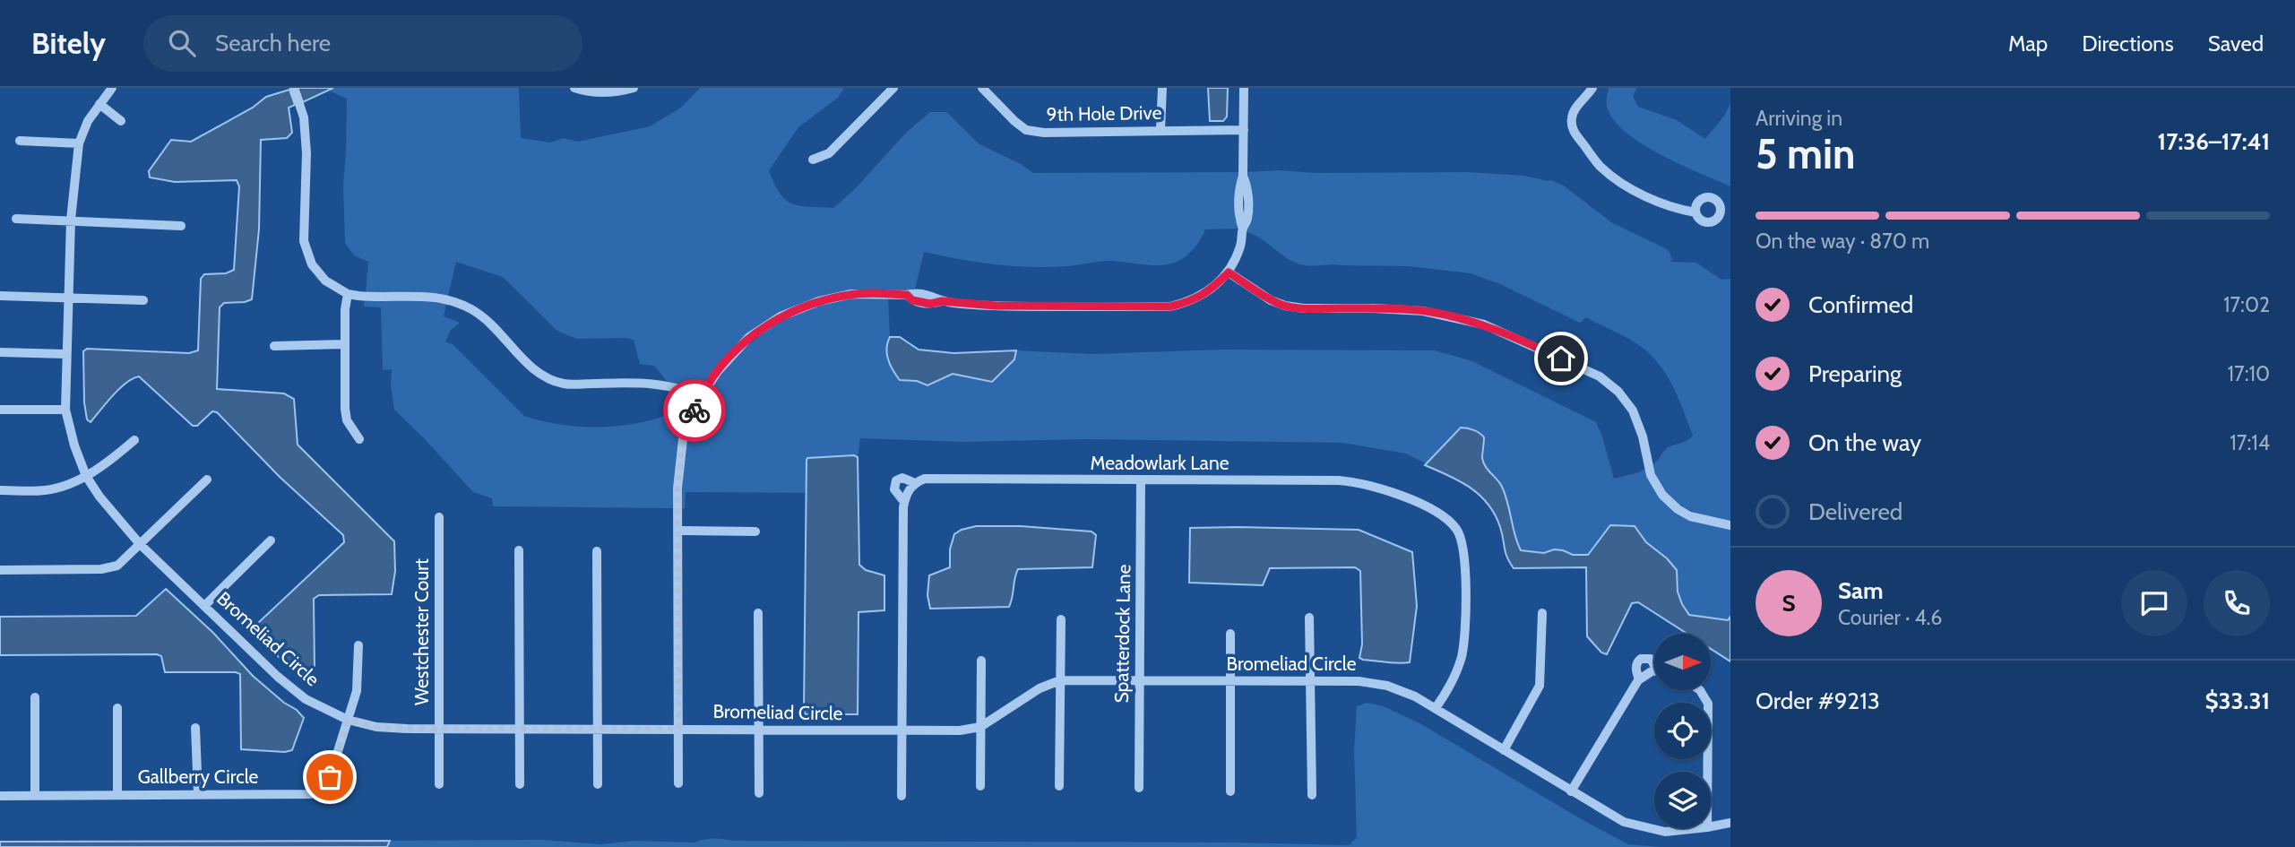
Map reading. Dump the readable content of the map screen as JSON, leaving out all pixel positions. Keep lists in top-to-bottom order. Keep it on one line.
{"streets":{"street":["9th Hole Drive","Meadowlark Lane","Westchester Court","Spatterdock Lane","Bromeliad Circle","Gallberry Circle"]},"crossings":[["Meadowlark Lane","Spatterdock Lane"],["Meadowlark Lane","Bromeliad Circle"],["Westchester Court","Bromeliad Circle"],["Spatterdock Lane","Bromeliad Circle"],["Bromeliad Circle","Gallberry Circle"]],"north":"right","page":{"header":"Bitely","search":"Search here","nav":["Map","Directions","Saved"],"heading":["5 min","Arriving in","17:36–17:41"],"panel":["Sam","Courier · 4.6","Order #9213","$33.31"],"bar":"On the way · 870 m","list":[["Confirmed","17:02"],["Preparing","17:10"],["On the way","17:14"],"Delivered"],"round":"S"}}
